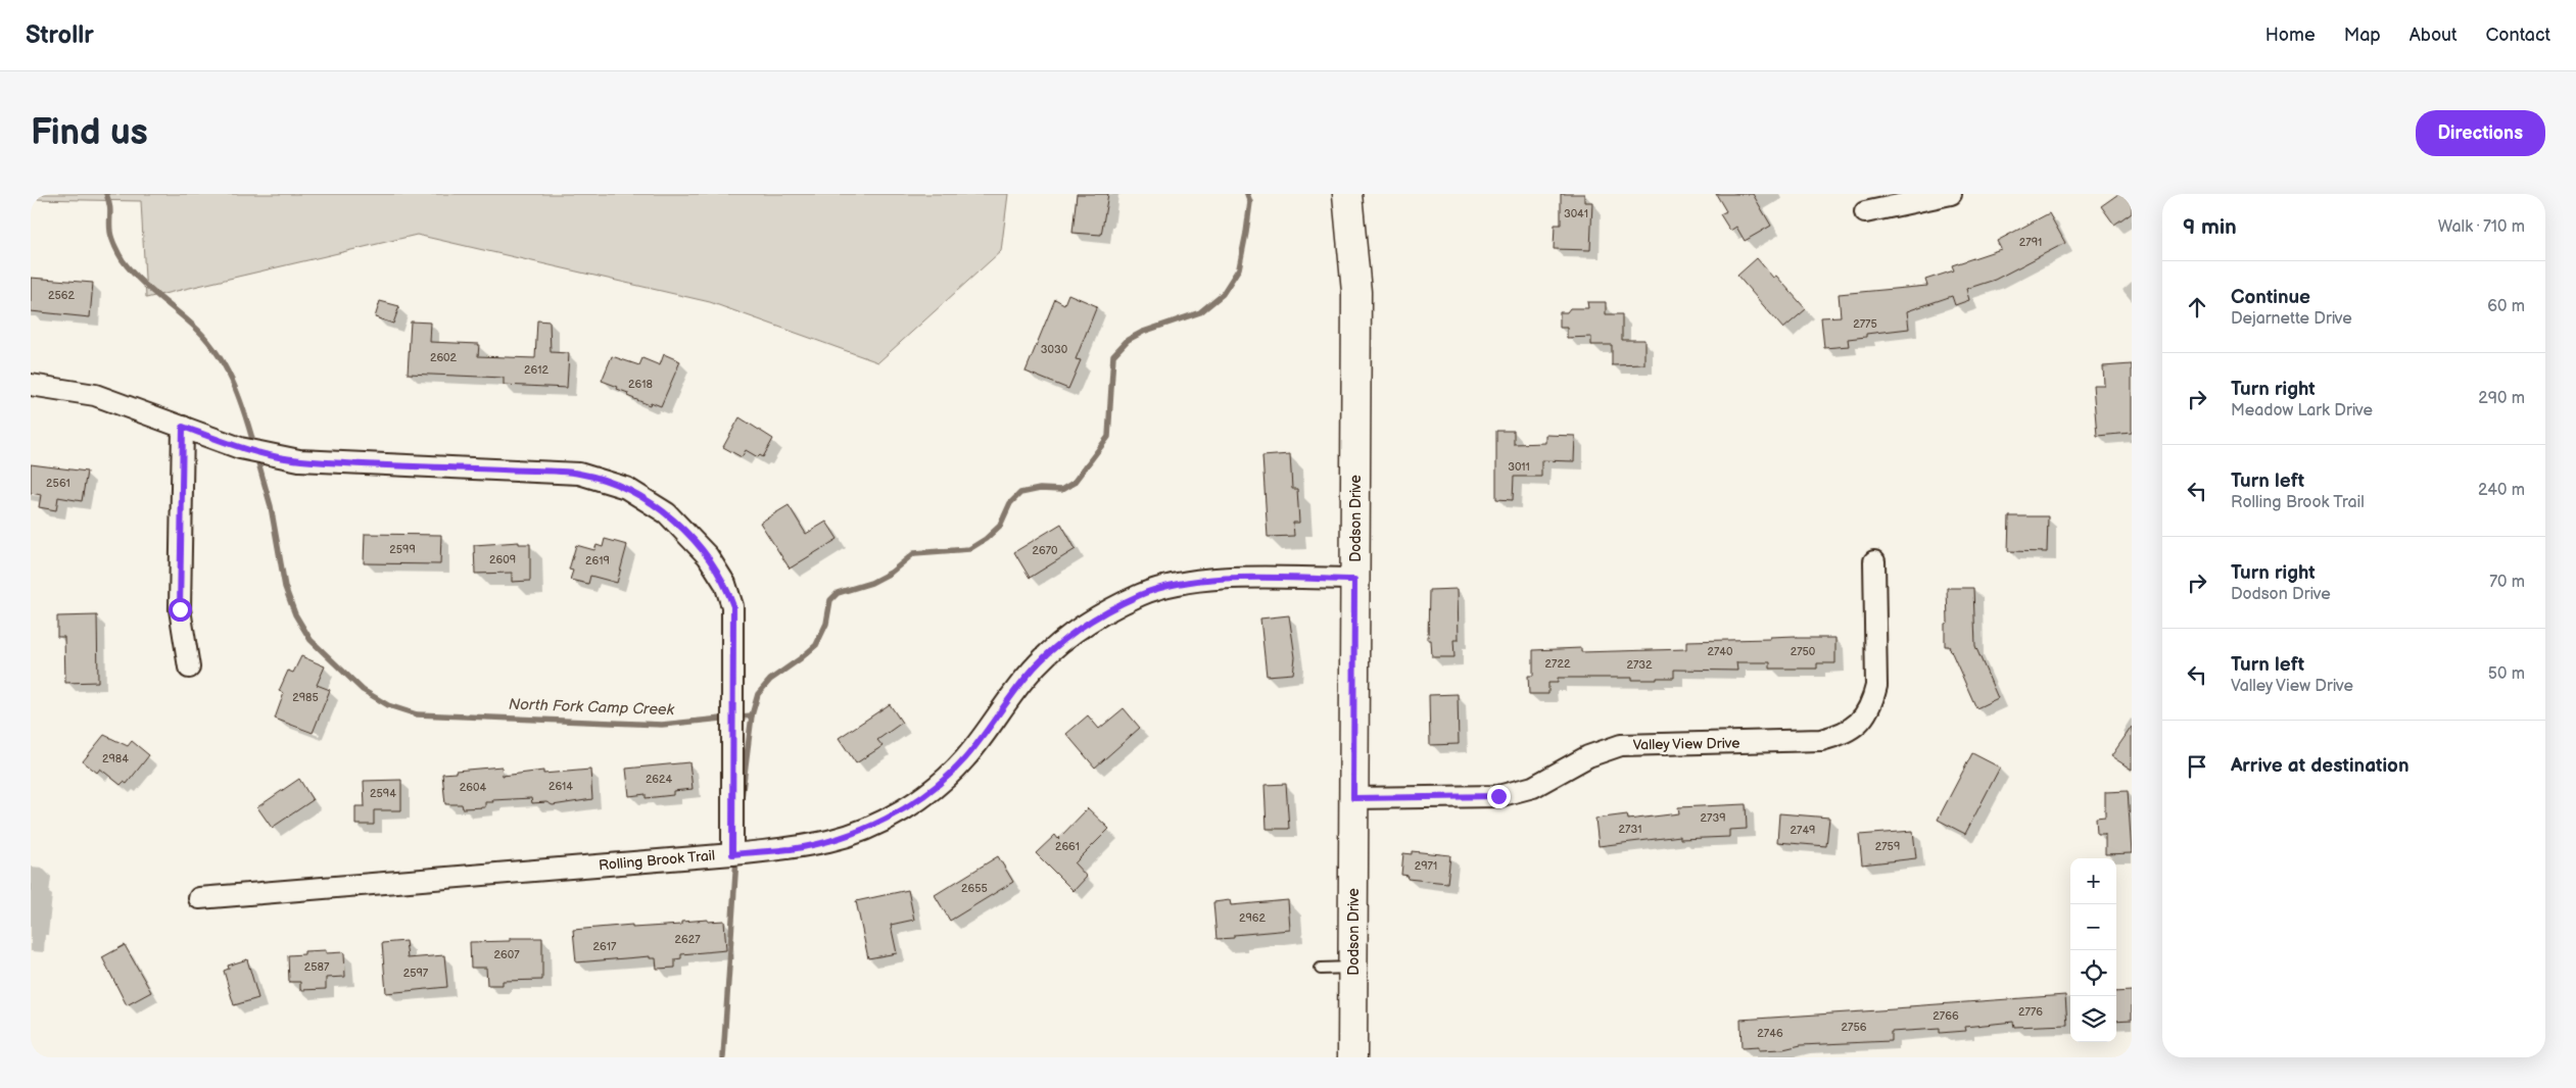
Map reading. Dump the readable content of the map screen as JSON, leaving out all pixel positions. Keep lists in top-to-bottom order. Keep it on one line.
{"streets":{"street":["Dodson Drive","Valley View Drive","Rolling Brook Trail"]},"crossings":[["Dodson Drive","Valley View Drive"],["Dodson Drive","Rolling Brook Trail"]],"water":["North Fork Camp Creek"],"house_numbers":["3041","2791","2562","2775","3030","2602","2612","2618","3011","2561","2599","2670","2609","2619","2740","2750","2722","2732","2985","2984","2624","2614","2604","2594","2739","2731","2749","2661","2759","2971","2655","2962","2627","2617","2607","2587","2597","2776","2766","2756","2746"],"page":{"header":"Strollr","nav":["Home","Map","About","Contact"],"buttons":"Directions","title":"Find us","heading":["9 min","Walk · 710 m"],"list":[["Continue","Dejarnette Drive","60 m"],["Turn right","Meadow Lark Drive","290 m"],["Turn left","Rolling Brook Trail","240 m"],["Turn right","Dodson Drive","70 m"],["Turn left","Valley View Drive","50 m"],"Arrive at destination"],"map_buttons":["+","−"]}}
